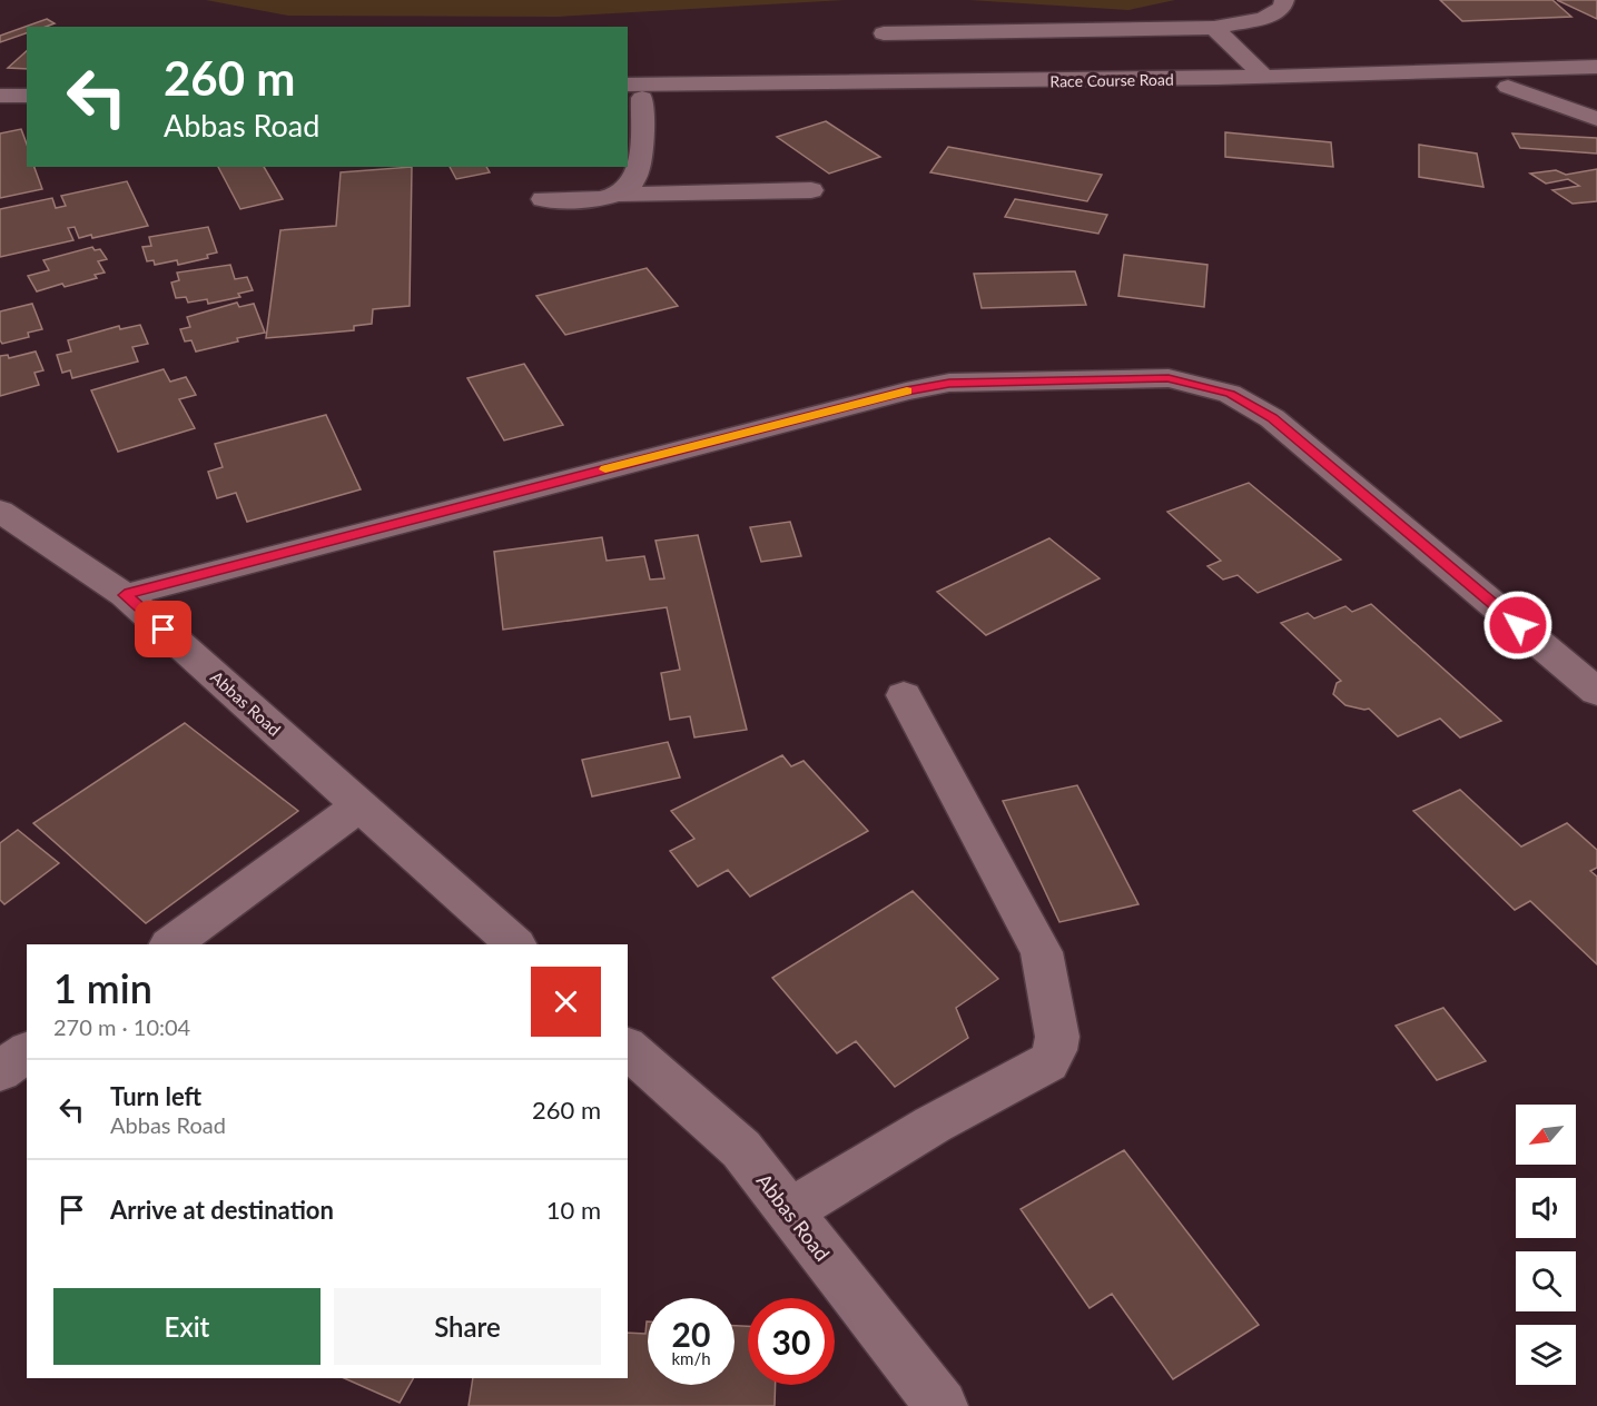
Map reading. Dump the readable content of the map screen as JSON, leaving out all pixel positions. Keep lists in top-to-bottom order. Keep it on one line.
{"streets":{"street":["Race Course Road","Abbas Road"]},"north":"bottom left","page":{"turn":["260 m","Abbas Road"],"heading":["1 min","270 m · 10:04"],"list":[{"name":"Turn left","note":"Abbas Road","value":"260 m"},{"name":"Arrive at destination","value":"10 m"}],"buttons":["Exit","Share"],"speed":"20 km/h","limit":"30"}}
